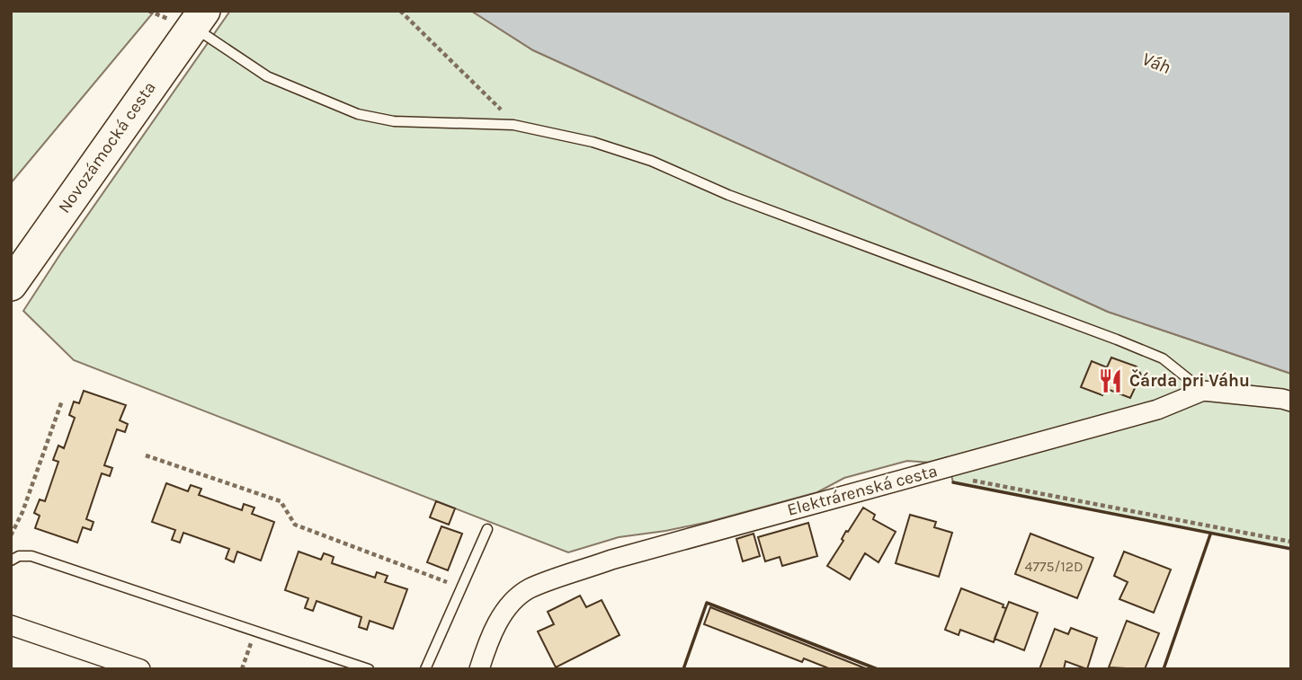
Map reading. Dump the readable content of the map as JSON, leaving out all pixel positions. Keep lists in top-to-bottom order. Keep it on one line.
{"streets":{"main road":["Novozámocká cesta"],"street":["Elektrárenská cesta"]},"water":["Váh"],"places":{"restaurant":["Čárda pri Váhu"]},"house_numbers":["4775/12D"]}
